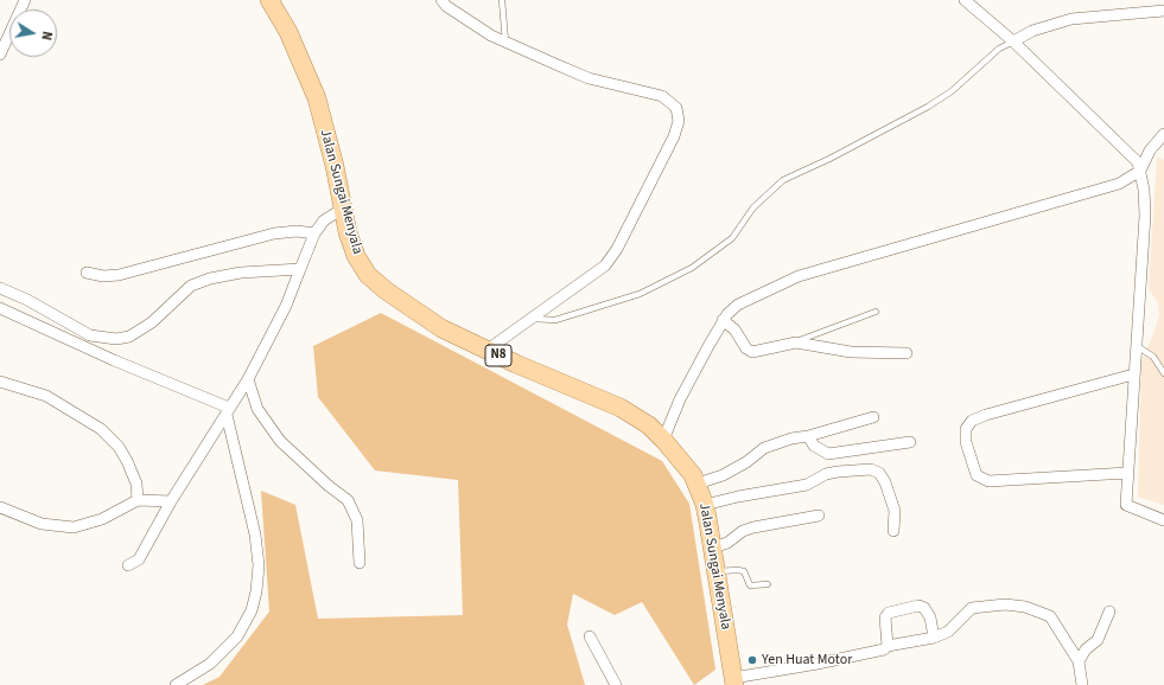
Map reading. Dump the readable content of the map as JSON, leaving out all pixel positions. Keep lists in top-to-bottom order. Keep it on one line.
{"streets":{"main road":["Jalan Sungai Menyala","N8"]},"places":["Yen Huat Motor"],"north":"right"}
